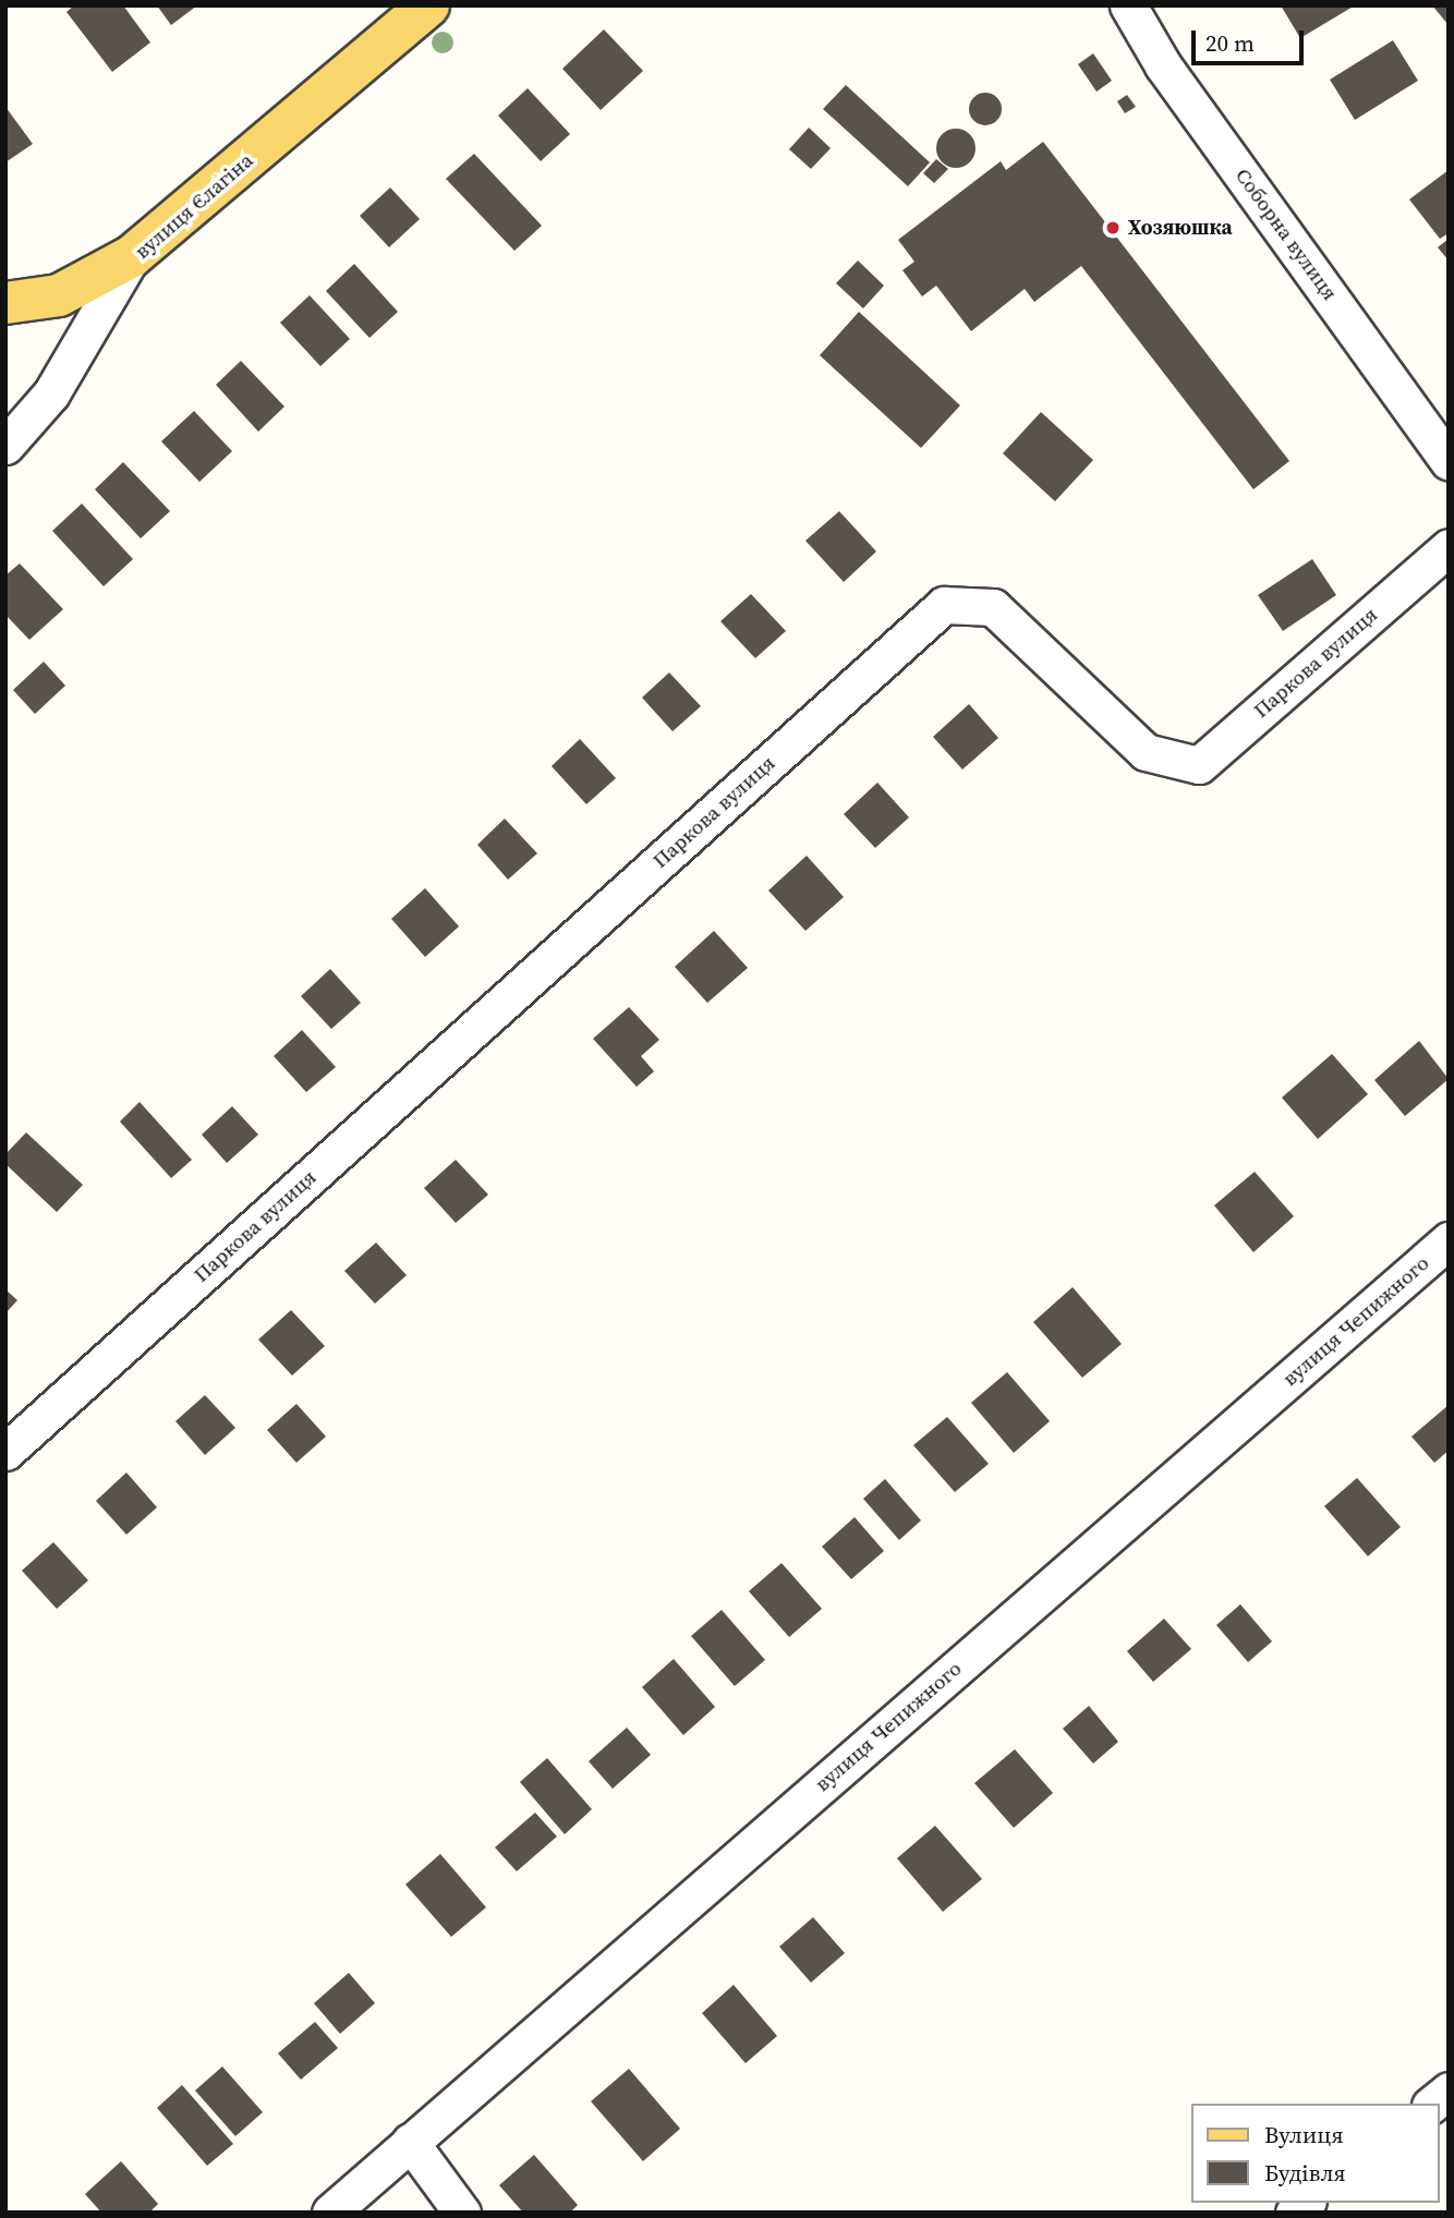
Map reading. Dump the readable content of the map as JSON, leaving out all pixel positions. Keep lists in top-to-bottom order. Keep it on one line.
{"streets":{"main road":["вулиця Єлагіна"],"street":["Соборна вулиця","Паркова вулиця","вулиця Чепижного"]},"places":["Хозяюшка"],"legend":["Вулиця","Будівля"],"scale_bar":"20 m"}
